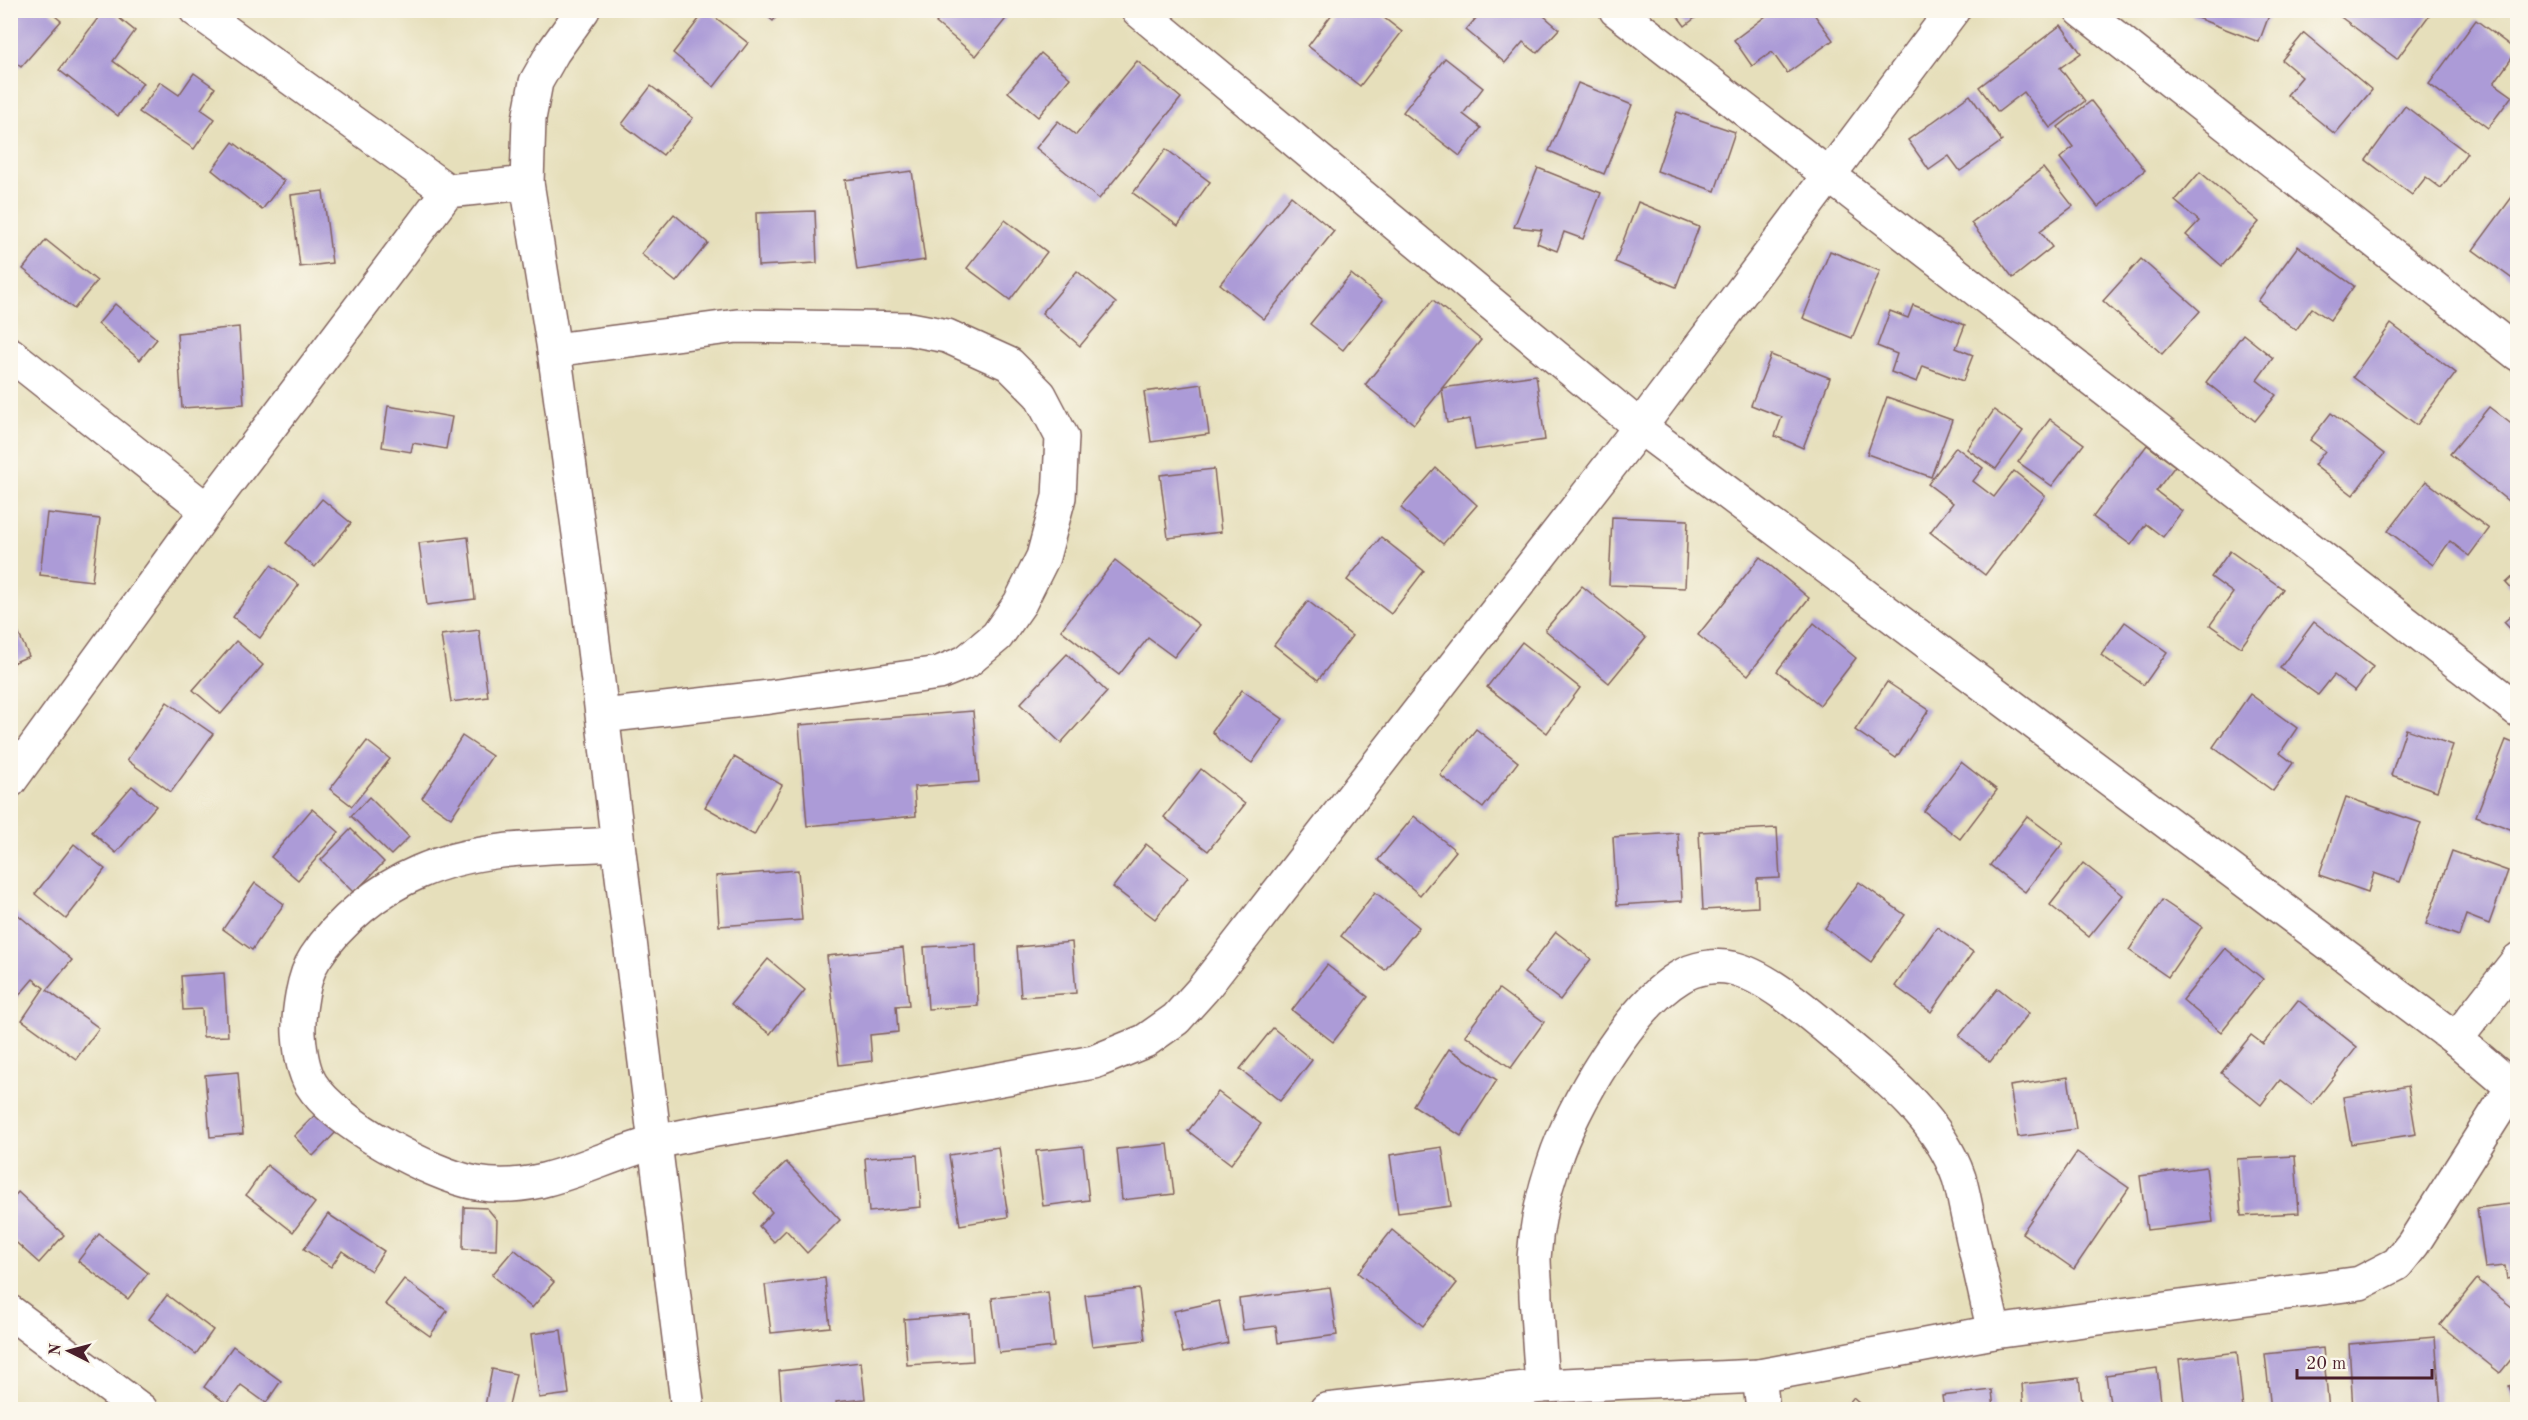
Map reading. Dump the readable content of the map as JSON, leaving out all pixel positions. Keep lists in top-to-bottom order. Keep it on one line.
{"scale_bar":"20 m","north":"left"}
